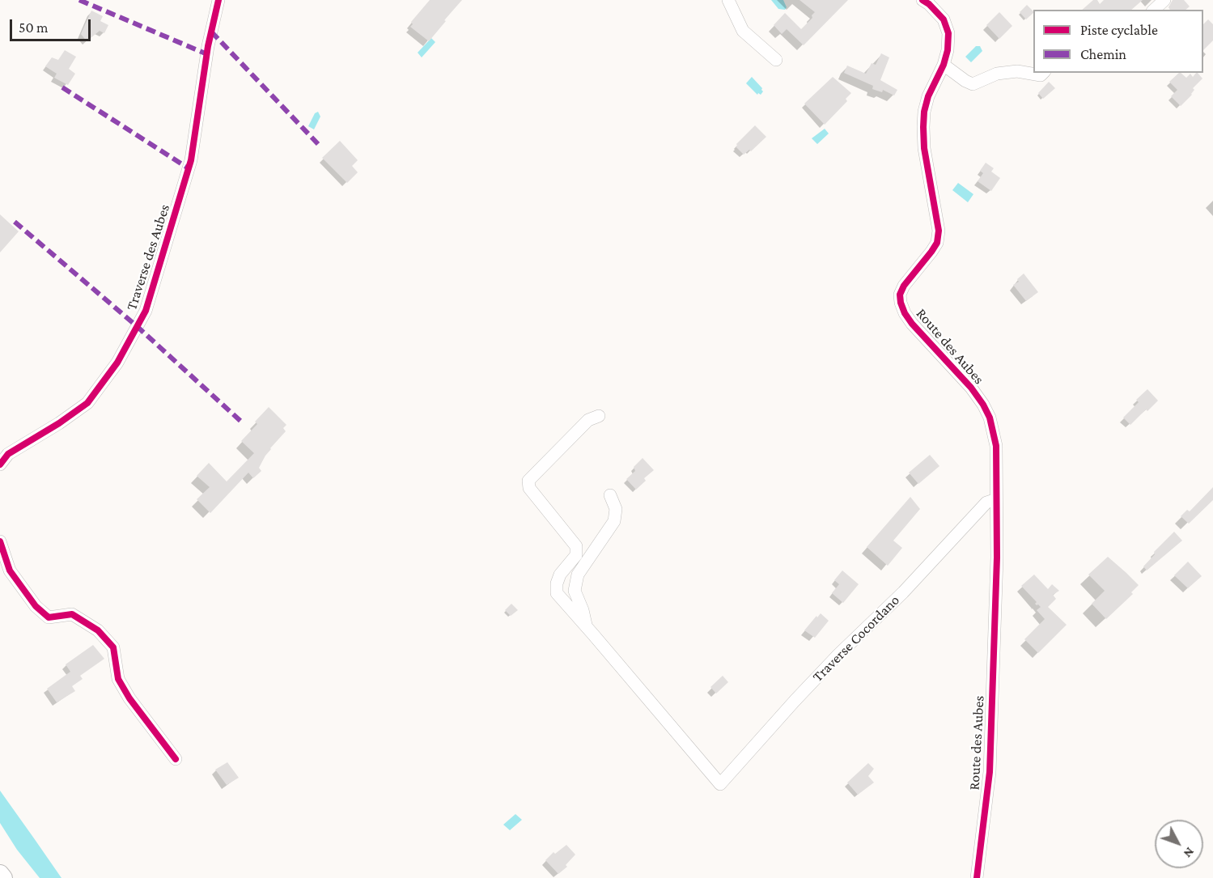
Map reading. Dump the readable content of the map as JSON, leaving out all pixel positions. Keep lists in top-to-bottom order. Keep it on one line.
{"streets":{"street":["Traverse des Aubes","Route des Aubes","Traverse Cocordano"]},"crossings":[["Route des Aubes","Traverse Cocordano"]],"legend":["Piste cyclable","Chemin"],"scale_bar":"50 m","north":"bottom right"}
